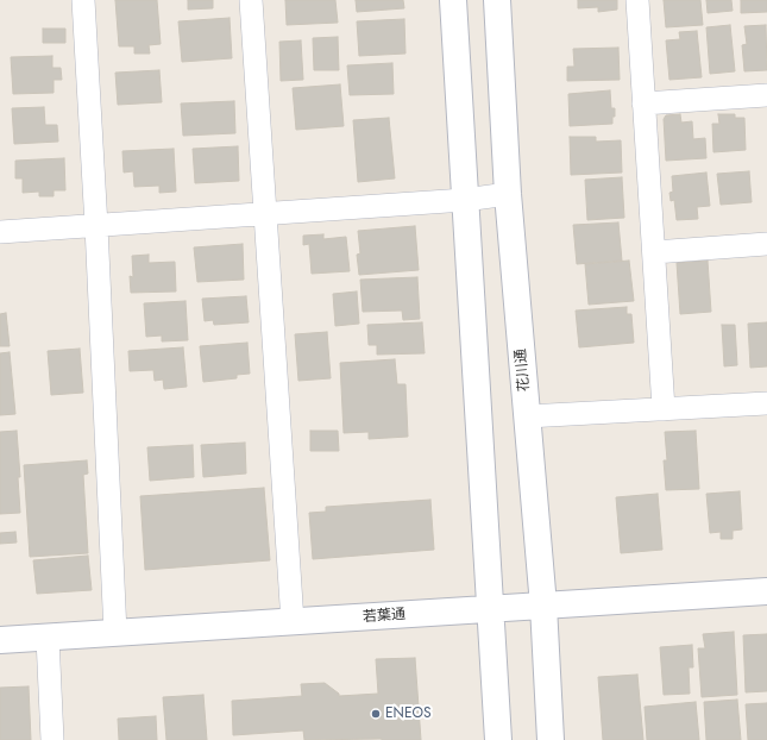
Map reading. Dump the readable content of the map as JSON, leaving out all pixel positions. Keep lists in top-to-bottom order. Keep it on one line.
{"streets":{"street":["花川通","若葉通"]},"crossings":[["花川通","若葉通"]],"places":["ENEOS"]}
